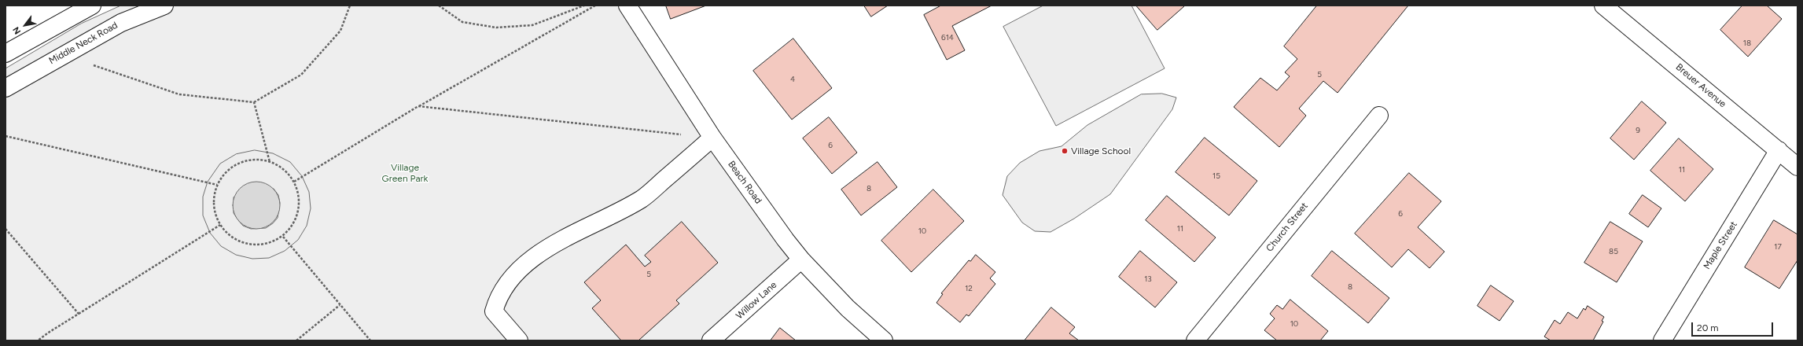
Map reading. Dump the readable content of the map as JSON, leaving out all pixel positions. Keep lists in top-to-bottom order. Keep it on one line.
{"streets":{"street":["Middle Neck Road","Breuer Avenue","Beach Road","Church Street","Maple Street","Willow Lane"]},"crossings":[["Breuer Avenue","Maple Street"],["Beach Road","Willow Lane"]],"parks":["Village Green Park"],"places":["Village School"],"house_numbers":["614","18","5","4","9","6","11","15","8","6","11","10","17","85","5","13","8","12","10"],"scale_bar":"20 m","north":"bottom left"}
